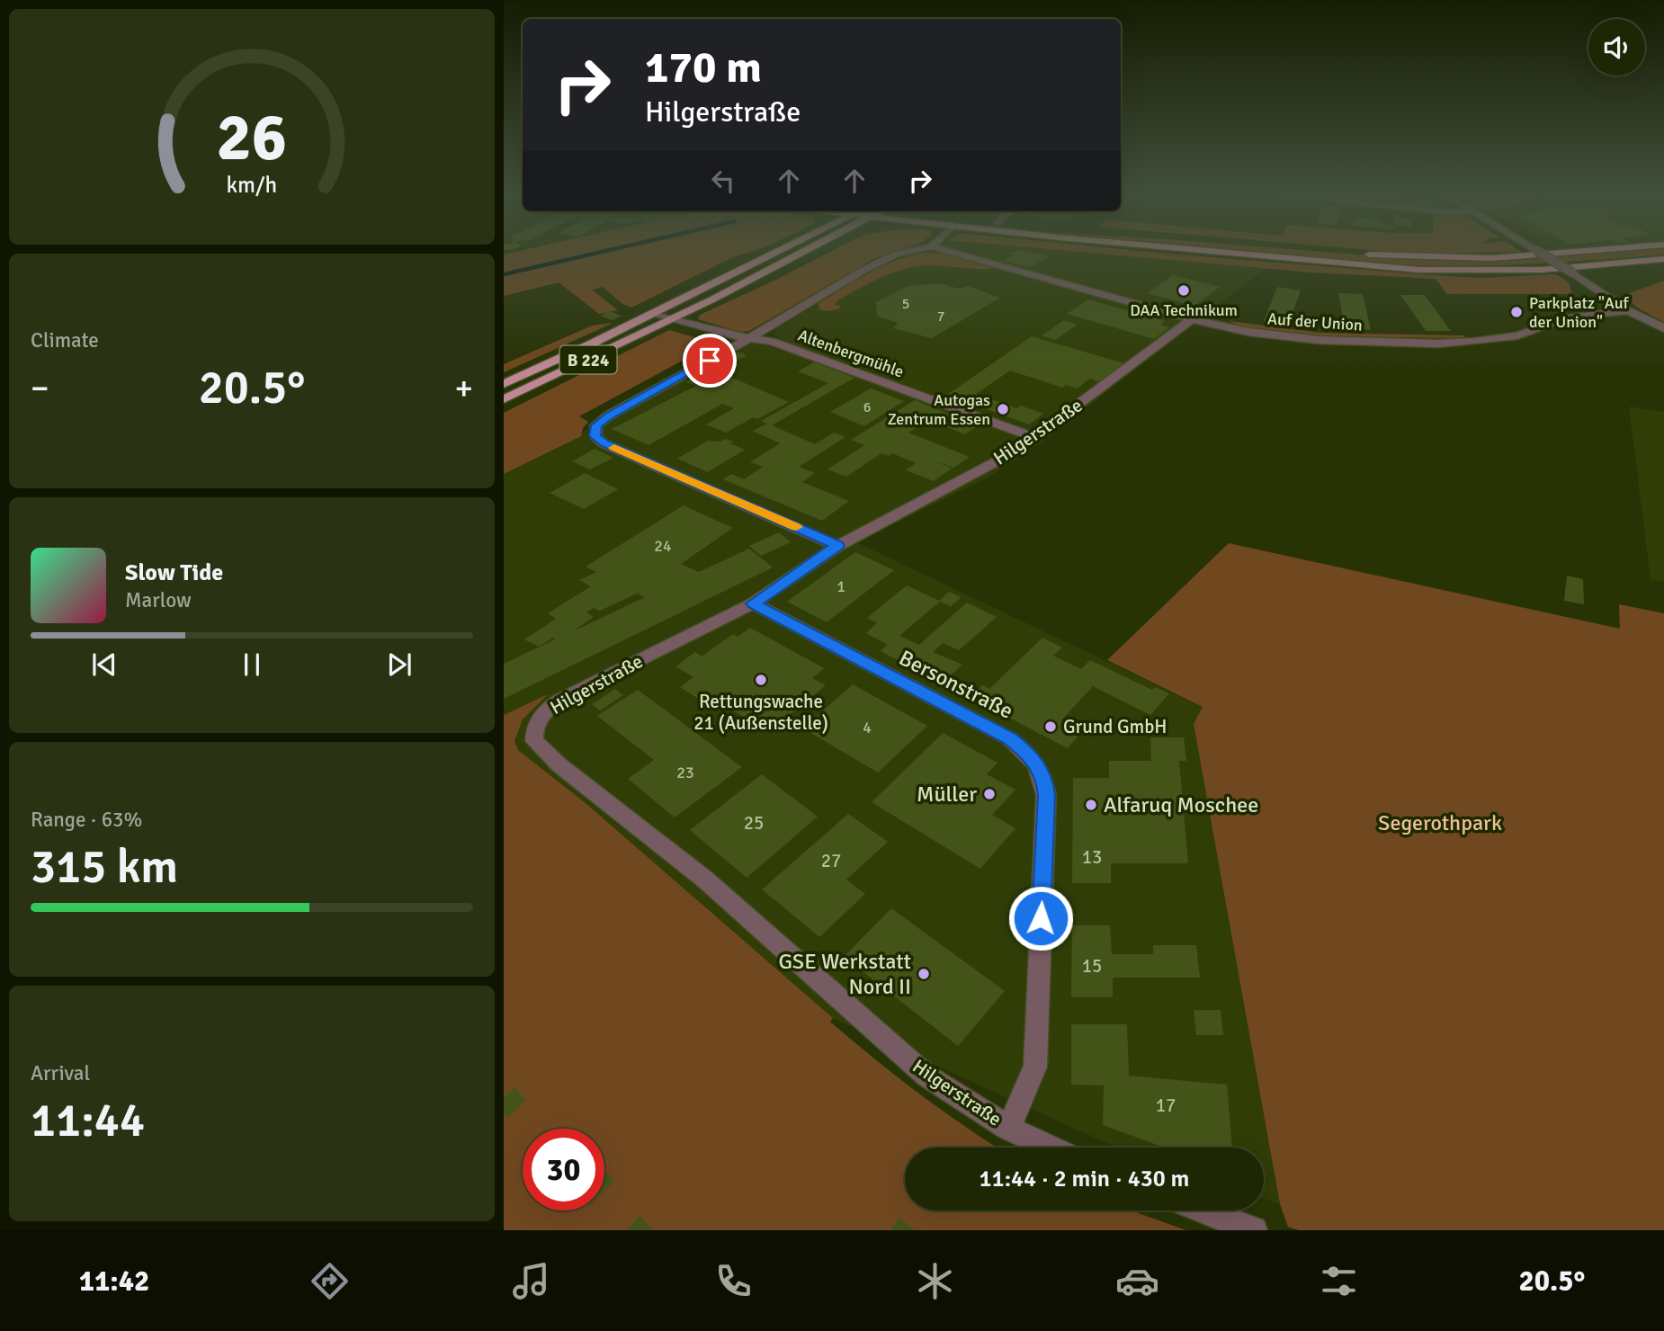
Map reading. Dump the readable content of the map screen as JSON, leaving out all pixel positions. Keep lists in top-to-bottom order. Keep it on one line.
{"streets":{"main road":["B 224"],"street":["Auf der Union","Altenbergmühle","Hilgerstraße","Bersonstraße"]},"crossings":[["Auf der Union","Hilgerstraße"],["Altenbergmühle","B 224"],["Altenbergmühle","Hilgerstraße"],["Hilgerstraße","Bersonstraße"]],"parks":["Segerothpark"],"places":["DAA Technikum","Parkplatz \"Auf der Union\"","Autogas Zentrum Essen","Rettungswache 21 (Außenstelle)","Grund GmbH","Müller","Alfaruq Moschee","GSE Werkstatt Nord II"],"house_numbers":["5","7","6","24","1","4","23","25","13","27","15","17"],"page":{"turn":["170 m","Hilgerstraße"],"tile":["Climate",["Range · 63%","315 km"],["Arrival","11:44"]],"heat":["−","20.5°","+"],"song":["Slow Tide","Marlow"],"limit":"30","trip":"11:44 · 2 min · 430 m","tabs":["11:42","20.5°"],"gauge":["26","km/h"]}}
